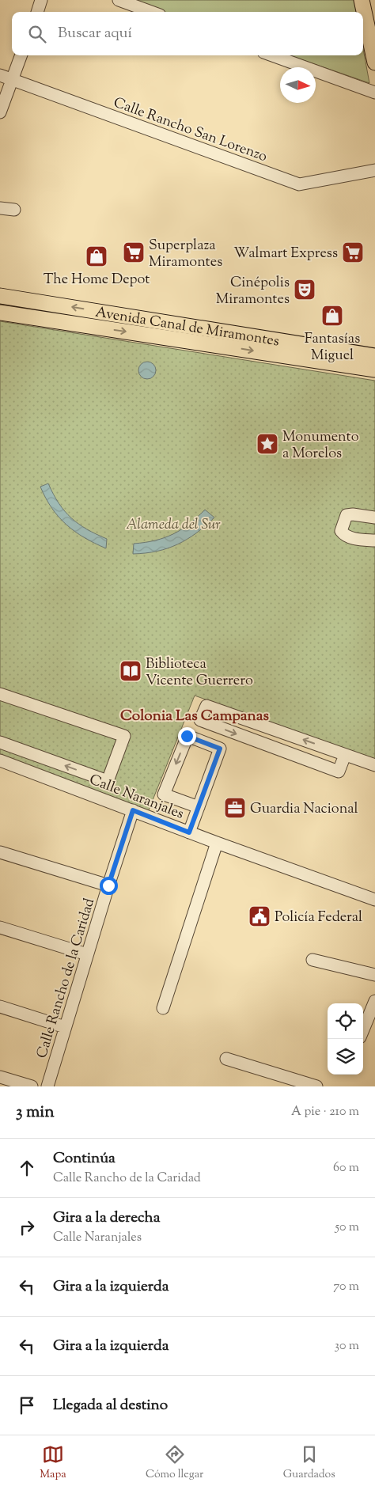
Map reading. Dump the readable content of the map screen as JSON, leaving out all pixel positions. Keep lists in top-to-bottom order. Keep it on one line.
{"streets":{"main road":["Avenida Canal de Miramontes"],"street":["Calle Rancho San Lorenzo","Calle Naranjales","Calle Rancho de la Caridad"]},"crossings":[["Calle Naranjales","Calle Rancho de la Caridad"]],"districts":["Colonia Las Campanas"],"parks":["Alameda del Sur"],"places":{"supermarket":["Superplaza Miramontes","Walmart Express"],"shop":["The Home Depot","Fantasías Miguel"],"theatre":["Cinépolis Miramontes"],"place":["Monumento a Morelos"],"library":["Biblioteca Vicente Guerrero"],"office":["Guardia Nacional"],"public building":["Policía Federal"]},"north":"right","page":{"search":"Buscar aquí","heading":["3 min","A pie · 210 m"],"list":[["Continúa","Calle Rancho de la Caridad","60 m"],["Gira a la derecha","Calle Naranjales","50 m"],["Gira a la izquierda","70 m"],["Gira a la izquierda","30 m"],"Llegada al destino"],"nav":["Mapa","Cómo llegar","Guardados"]}}
